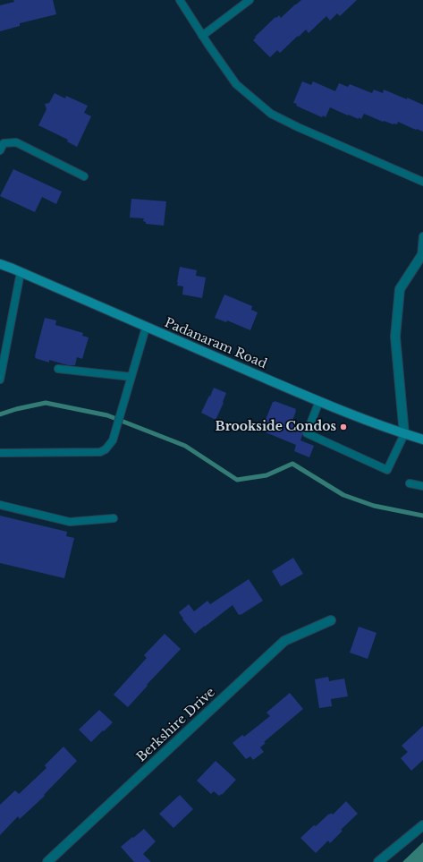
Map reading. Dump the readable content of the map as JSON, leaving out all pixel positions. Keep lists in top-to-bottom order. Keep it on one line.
{"streets":{"main road":["Padanaram Road"],"street":["Berkshire Drive"]},"places":["Brookside Condos"]}
